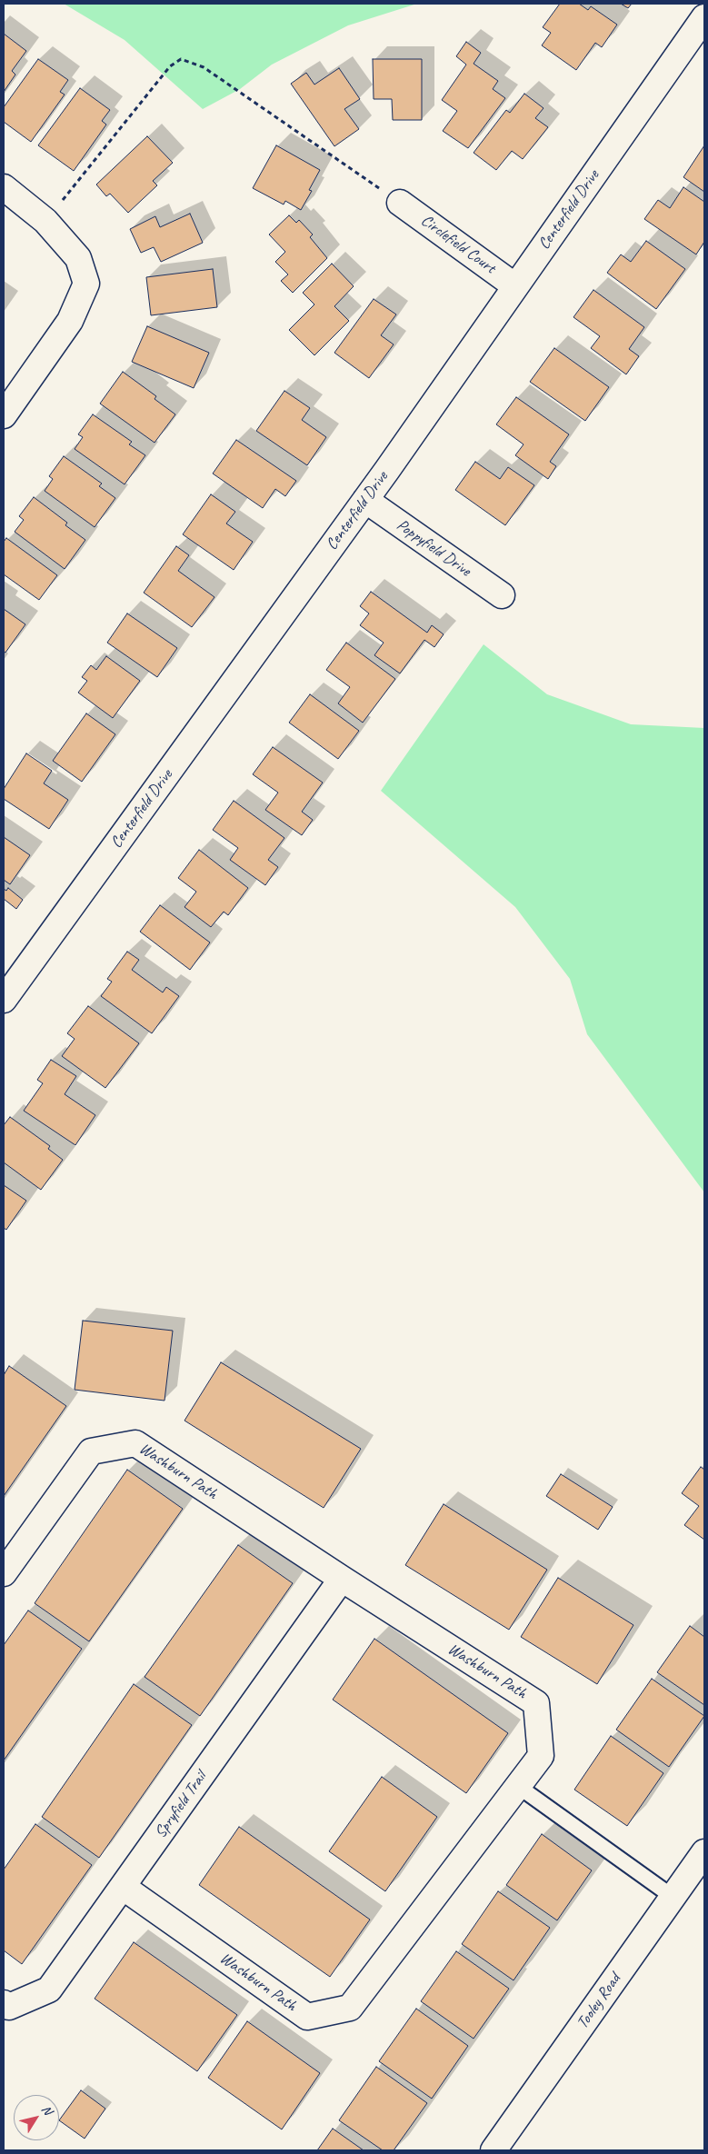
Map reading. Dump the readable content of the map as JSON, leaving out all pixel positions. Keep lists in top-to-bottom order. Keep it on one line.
{"streets":{"street":["Centerfield Drive","Circlefield Court","Poppyfield Drive","Washburn Path","Spryfield Trail","Tooley Road"]},"crossings":[["Centerfield Drive","Circlefield Court"],["Centerfield Drive","Poppyfield Drive"],["Washburn Path","Spryfield Trail"]],"north":"top right"}
